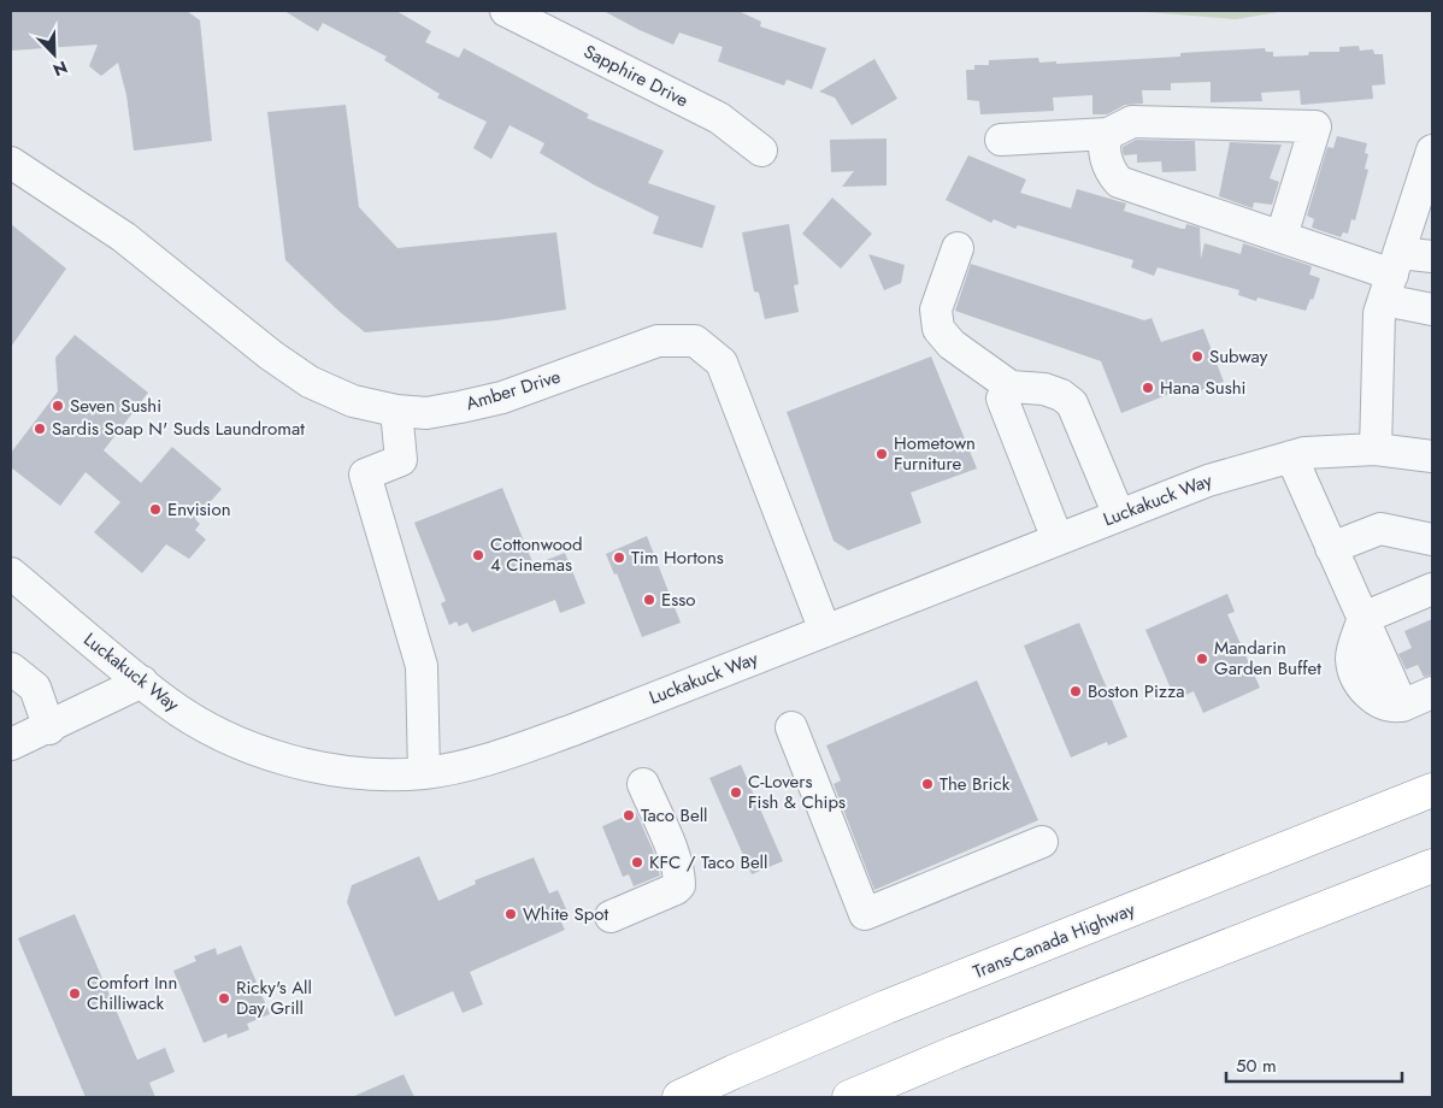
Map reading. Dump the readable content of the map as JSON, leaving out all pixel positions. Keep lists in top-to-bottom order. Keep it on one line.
{"streets":{"highway":["Trans-Canada Highway"],"street":["Sapphire Drive","Amber Drive","Luckakuck Way"]},"crossings":[["Amber Drive","Luckakuck Way"]],"places":["Subway","Hana Sushi","Seven Sushi","Sardis Soap N' Suds Laundromat","Hometown Furniture","Envision","Cottonwood 4 Cinemas","Tim Hortons","Esso","Mandarin Garden Buffet","Boston Pizza","The Brick","C-Lovers Fish & Chips","Taco Bell","KFC / Taco Bell","White Spot","Comfort Inn Chilliwack","Ricky's All Day Grill"],"scale_bar":"50 m","north":"bottom right"}
